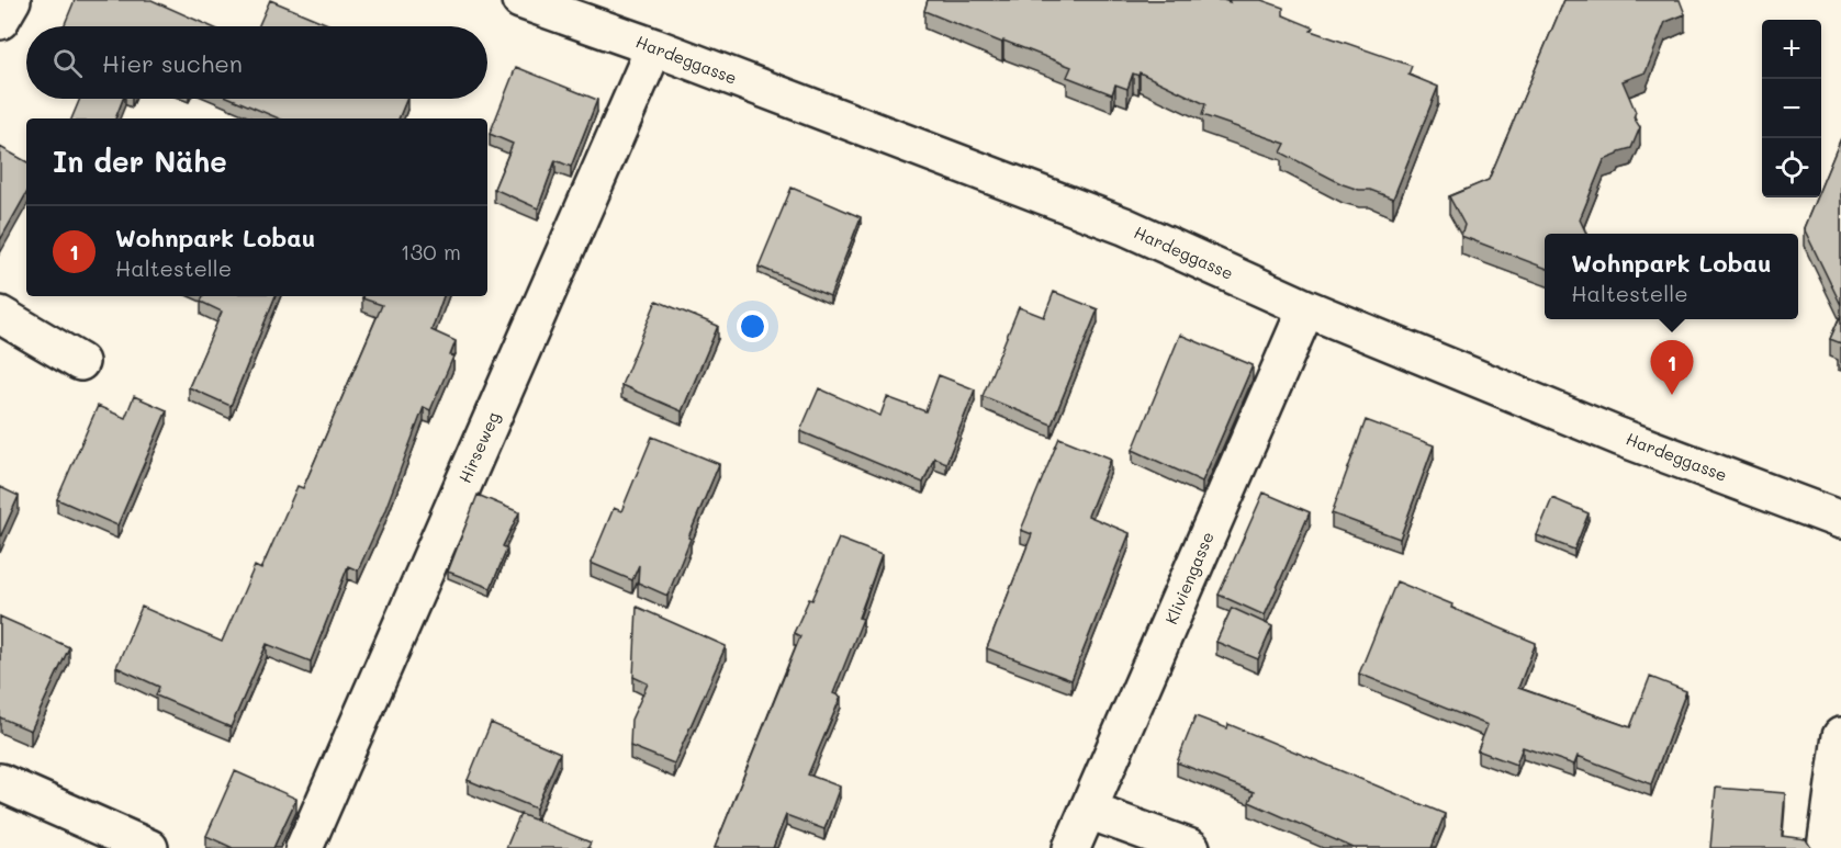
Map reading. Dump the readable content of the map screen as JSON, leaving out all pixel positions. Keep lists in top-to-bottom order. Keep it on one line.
{"streets":{"street":["Hardeggasse","Hirseweg","Kliviengasse"]},"crossings":[["Hardeggasse","Hirseweg"],["Hardeggasse","Kliviengasse"]],"page":{"map_buttons":["+","−"],"search":"Hier suchen","heading":"In der Nähe","list":[{"mark":"1","name":"Wohnpark Lobau","note":"Haltestelle","value":"130 m"}],"popup":["Wohnpark Lobau","Haltestelle"],"pins":"1"}}
